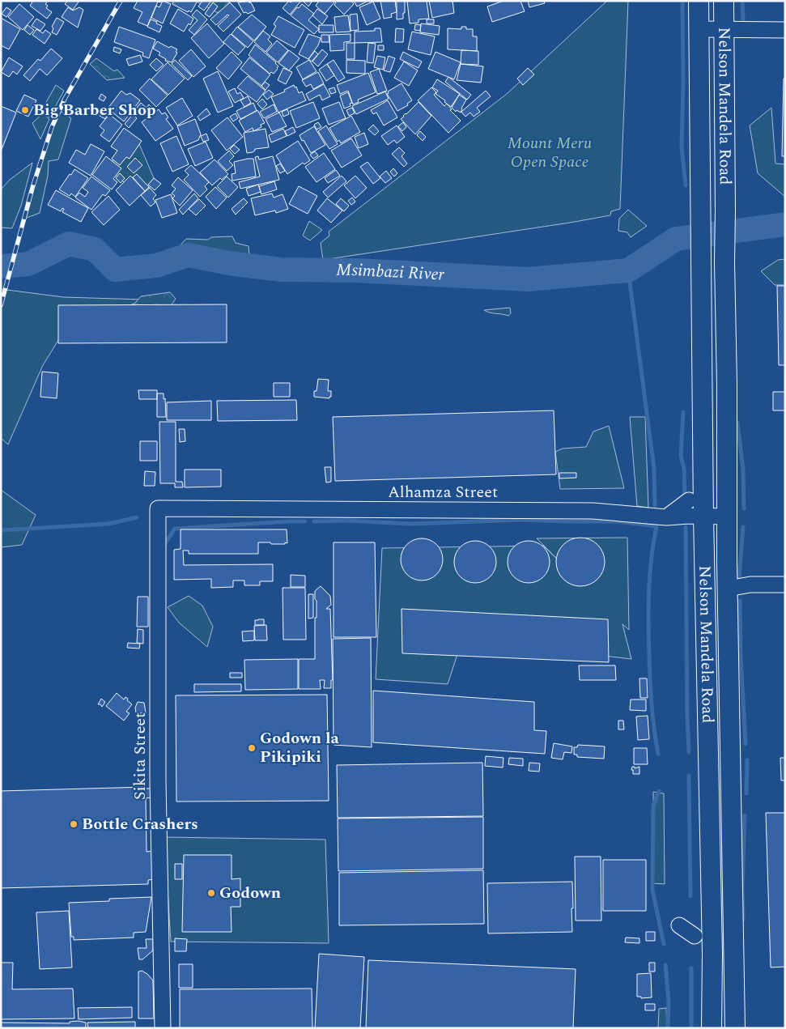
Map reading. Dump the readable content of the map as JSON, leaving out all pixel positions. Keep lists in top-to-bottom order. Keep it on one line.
{"streets":{"main road":["Nelson Mandela Road"],"street":["Alhamza Street","Sikita Street"]},"crossings":[["Nelson Mandela Road","Alhamza Street"],["Alhamza Street","Sikita Street"]],"water":["Msimbazi River"],"parks":["Mount Meru Open Space"],"places":["Big Barber Shop","Godown la Pikipiki","Bottle Crashers","Godown"]}
